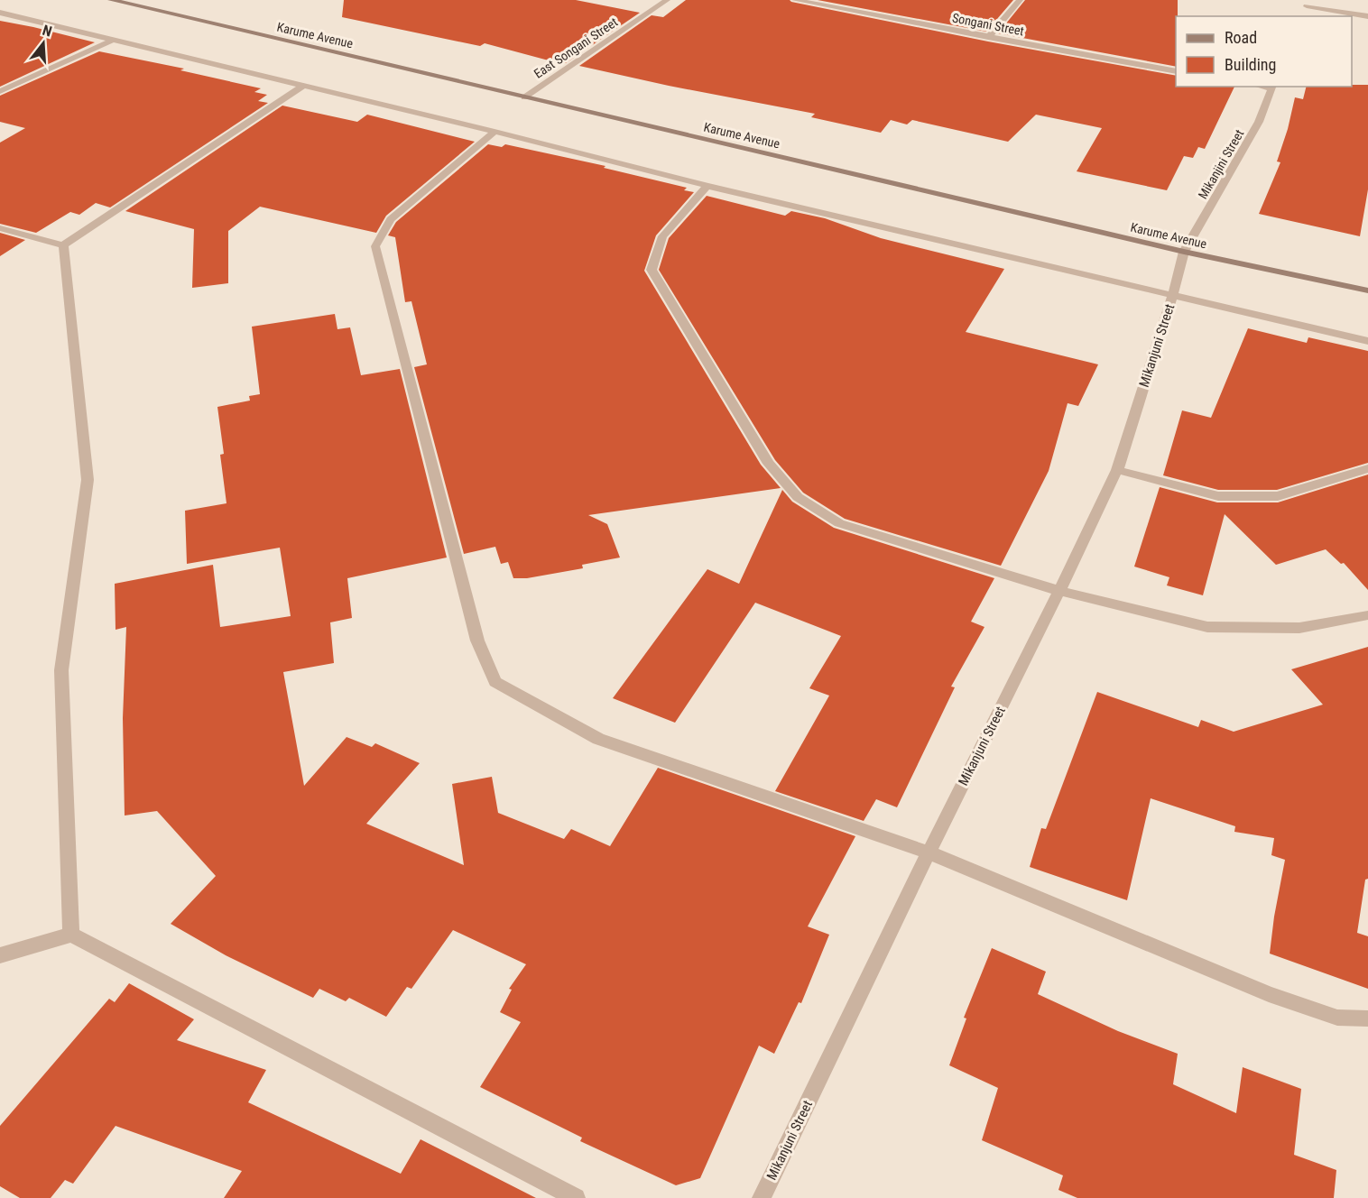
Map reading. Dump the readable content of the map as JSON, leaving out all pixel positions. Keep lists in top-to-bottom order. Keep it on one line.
{"streets":{"main road":["Karume Avenue"],"street":["Songani Street","East Songani Street","Mikanjini Street","Mikanjuni Street"]},"crossings":[["Karume Avenue","East Songani Street"],["Karume Avenue","Mikanjini Street"],["Mikanjini Street","Mikanjuni Street"]],"legend":["Road","Building"],"north":"top"}
